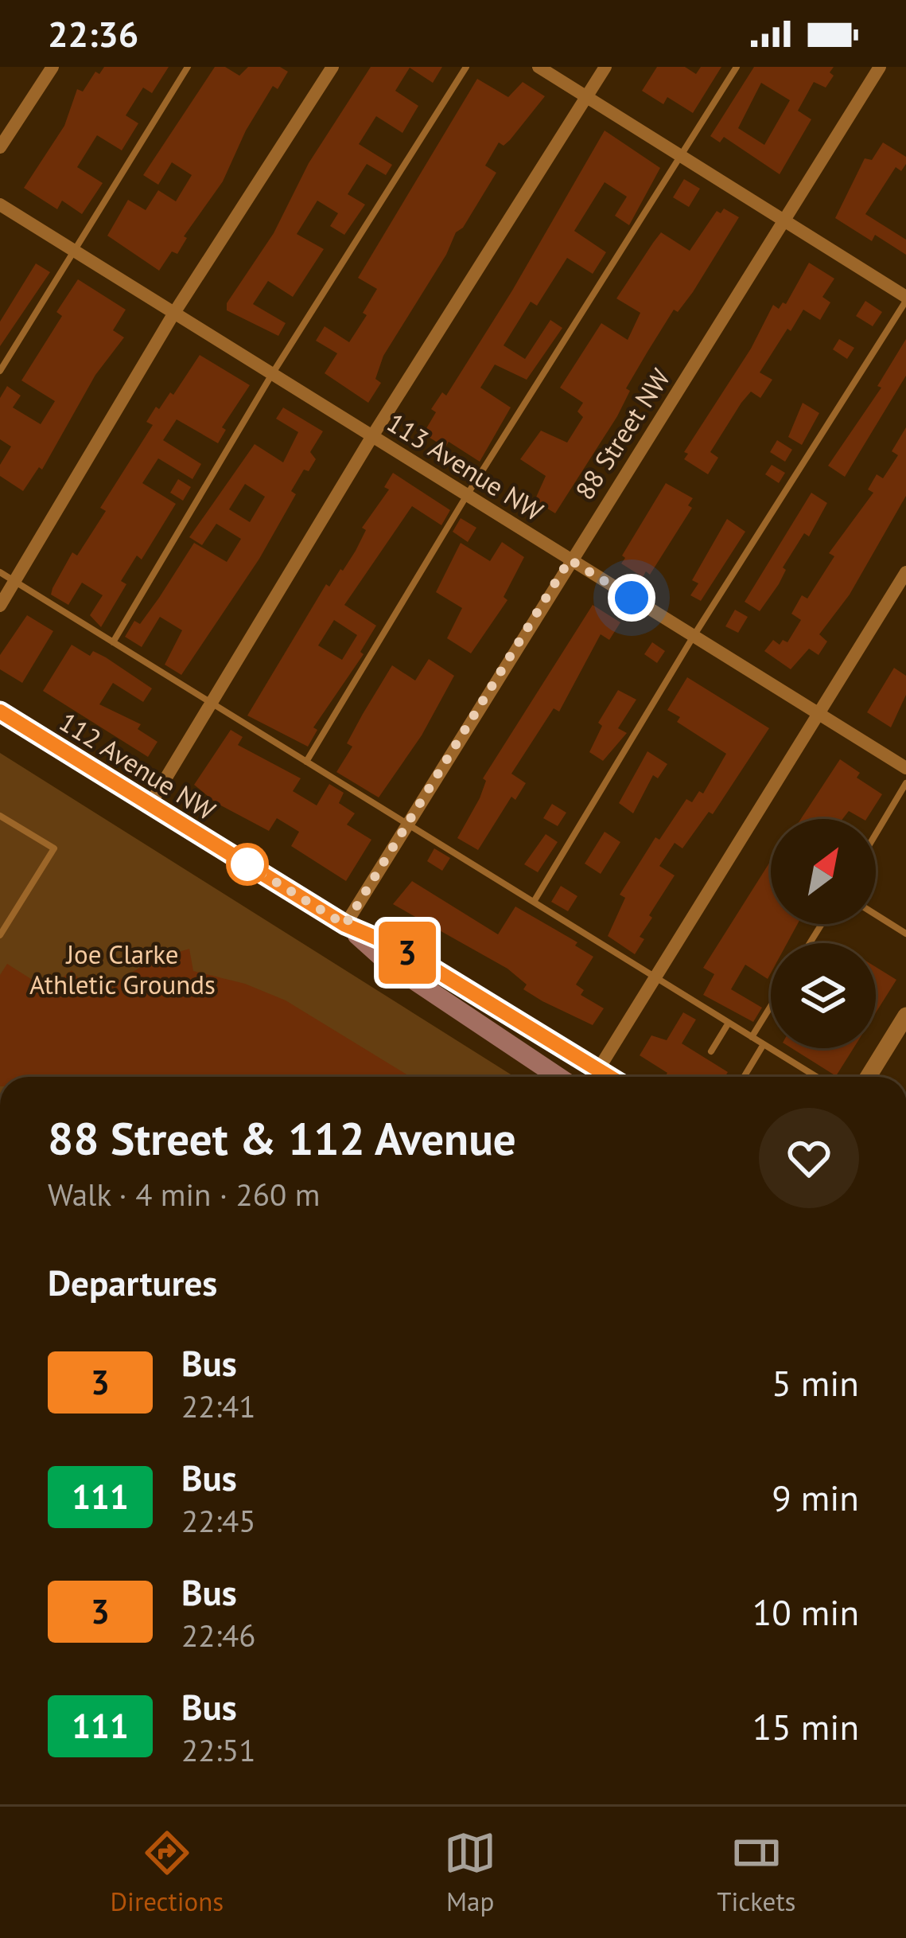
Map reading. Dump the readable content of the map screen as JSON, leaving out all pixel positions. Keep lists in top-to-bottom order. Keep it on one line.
{"streets":{"main road":["112 Avenue NW"],"street":["88 Street NW","113 Avenue NW"]},"crossings":[["88 Street NW","113 Avenue NW"],["88 Street NW","112 Avenue NW"]],"parks":["Joe Clarke Athletic Grounds"],"lines":["bus line 3"],"north":"top right","page":{"status":"22:36","on_map":"3","heading":[["88 Street & 112 Avenue","Walk · 4 min · 260 m"],"Departures"],"list":[{"mark":"3","name":"Bus","note":"22:41","value":"5 min"},{"mark":"111","name":"Bus","note":"22:45","value":"9 min"},{"mark":"3","name":"Bus","note":"22:46","value":"10 min"},{"mark":"111","name":"Bus","note":"22:51","value":"15 min"}],"tabs":["Directions","Map","Tickets"]}}
